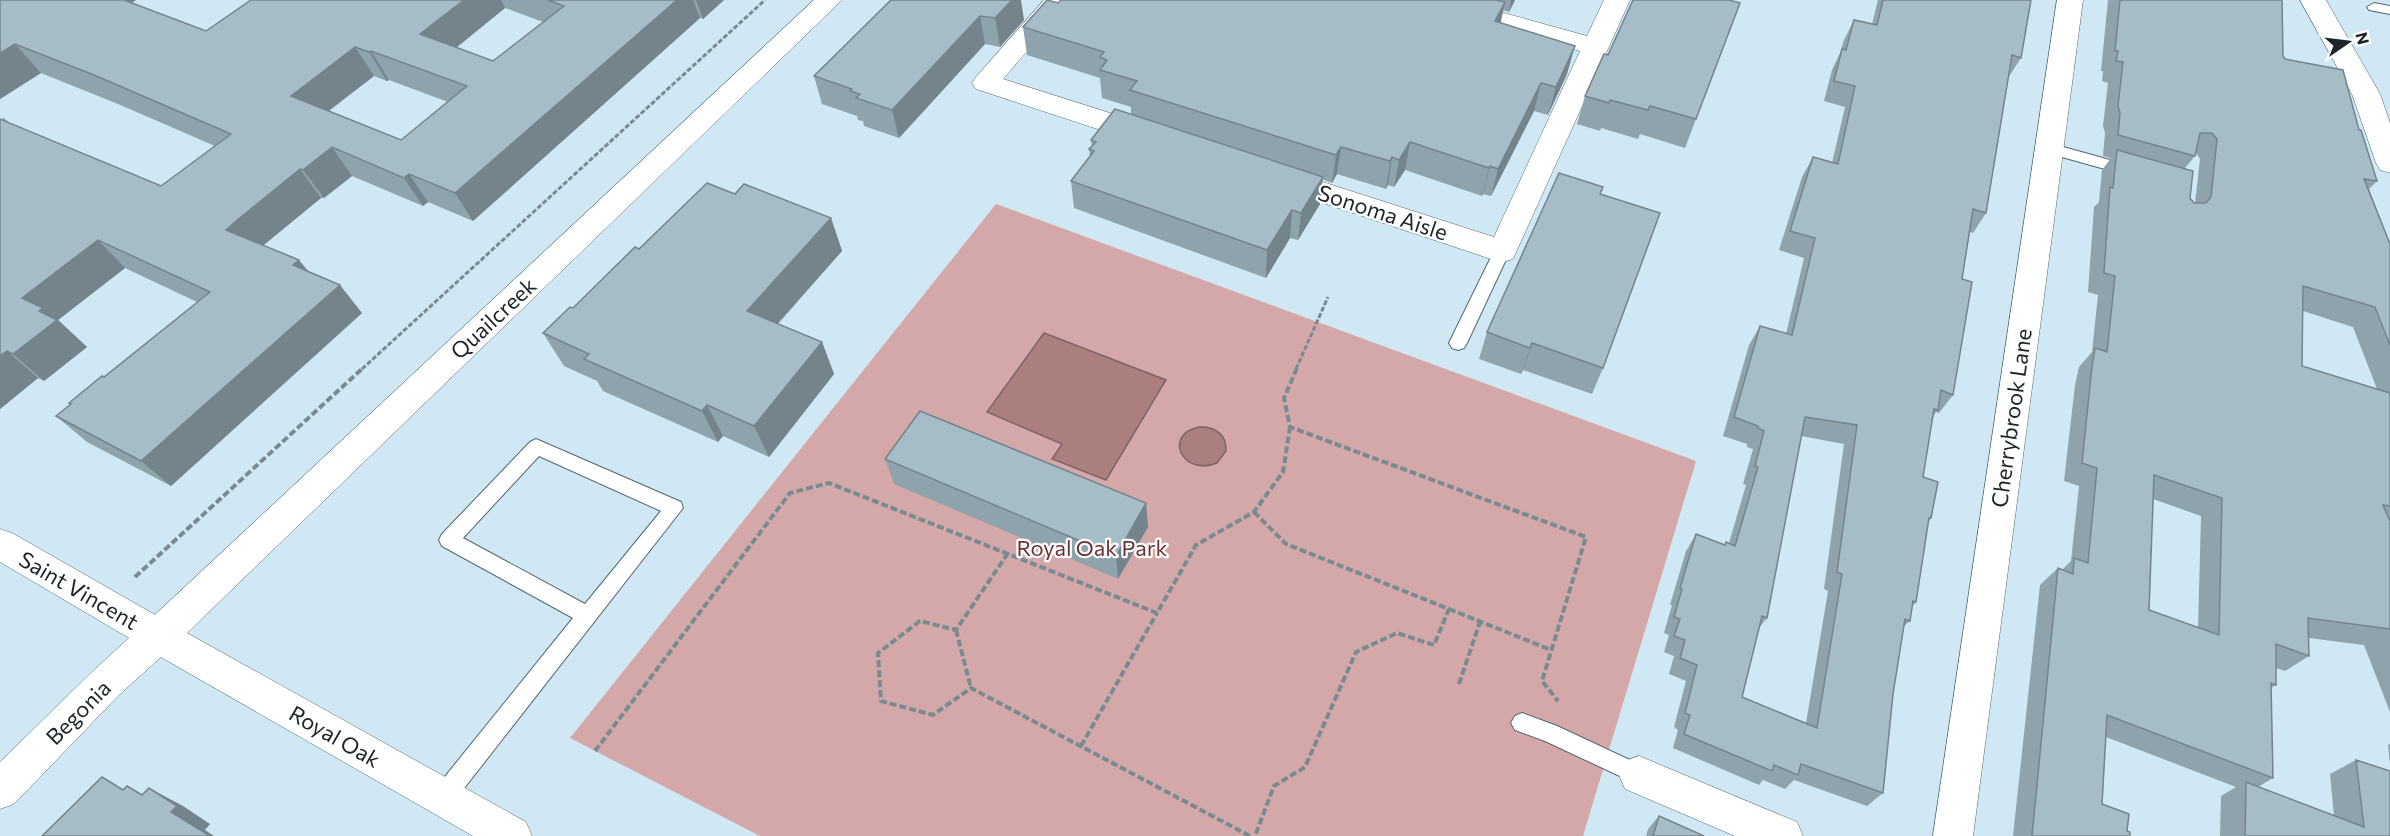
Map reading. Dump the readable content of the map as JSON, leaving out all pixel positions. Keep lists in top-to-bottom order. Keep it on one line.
{"streets":{"street":["Sonoma Aisle","Quailcreek","Cherrybrook Lane","Saint Vincent","Begonia","Royal Oak"]},"crossings":[["Quailcreek","Saint Vincent"],["Quailcreek","Begonia"],["Quailcreek","Royal Oak"],["Saint Vincent","Begonia"],["Saint Vincent","Royal Oak"],["Begonia","Royal Oak"]],"parks":["Royal Oak Park"],"north":"right"}
